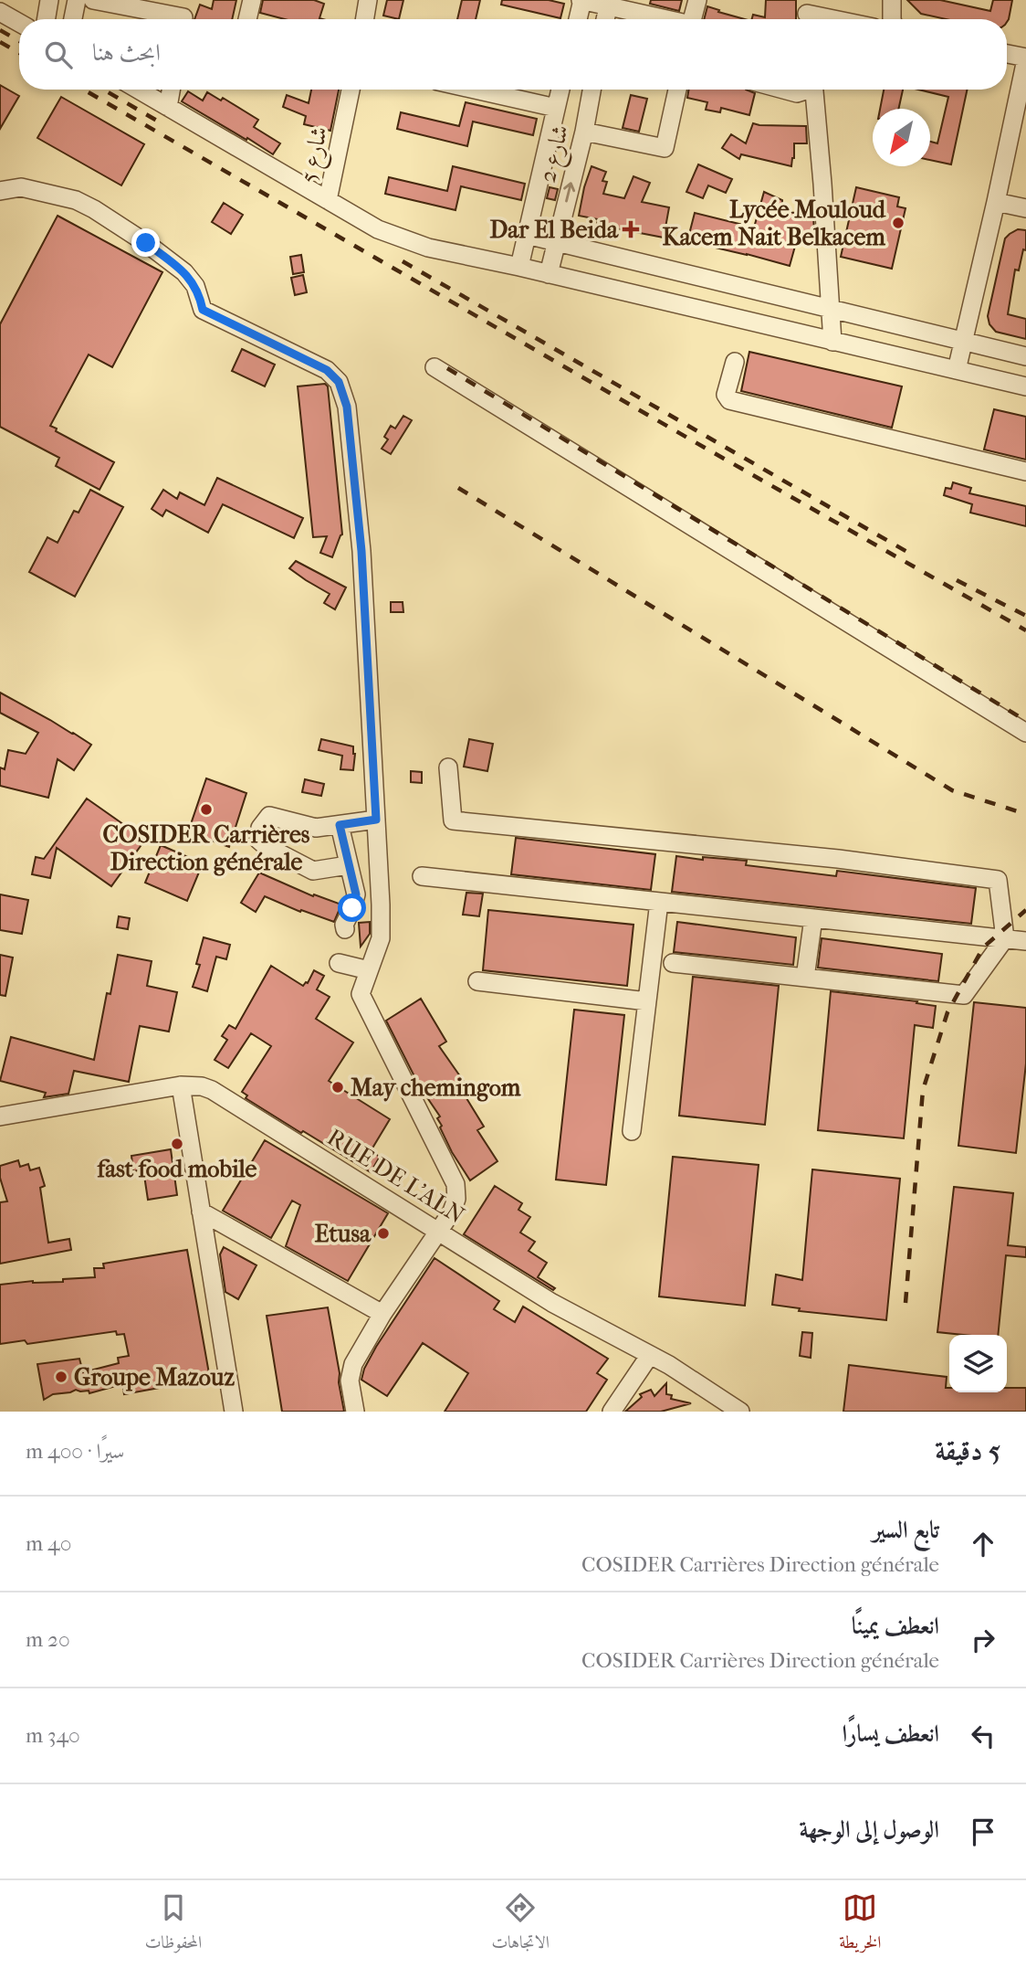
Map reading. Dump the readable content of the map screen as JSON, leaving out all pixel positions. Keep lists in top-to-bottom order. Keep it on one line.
{"streets":{"street":["شارع 2","شارع 5","RUE DE L'ALN"]},"places":{"other":["Lycée Mouloud Kacem Nait Belkacem","COSIDER Carrières Direction générale","May chemingom","fast food mobile","Etusa","Groupe Mazouz"],"health":["Dar El Beida"]},"north":"bottom left","page":{"search":"ابحث هنا","heading":["5 دقيقة","سيرًا · 400 m"],"list":[["تابع السير","COSIDER Carrières Direction générale","40 m"],["انعطف يمينًا","COSIDER Carrières Direction générale","20 m"],["انعطف يسارًا","340 m"],"الوصول إلى الوجهة"],"nav":["الخريطة","الاتجاهات","المحفوظات"]}}
